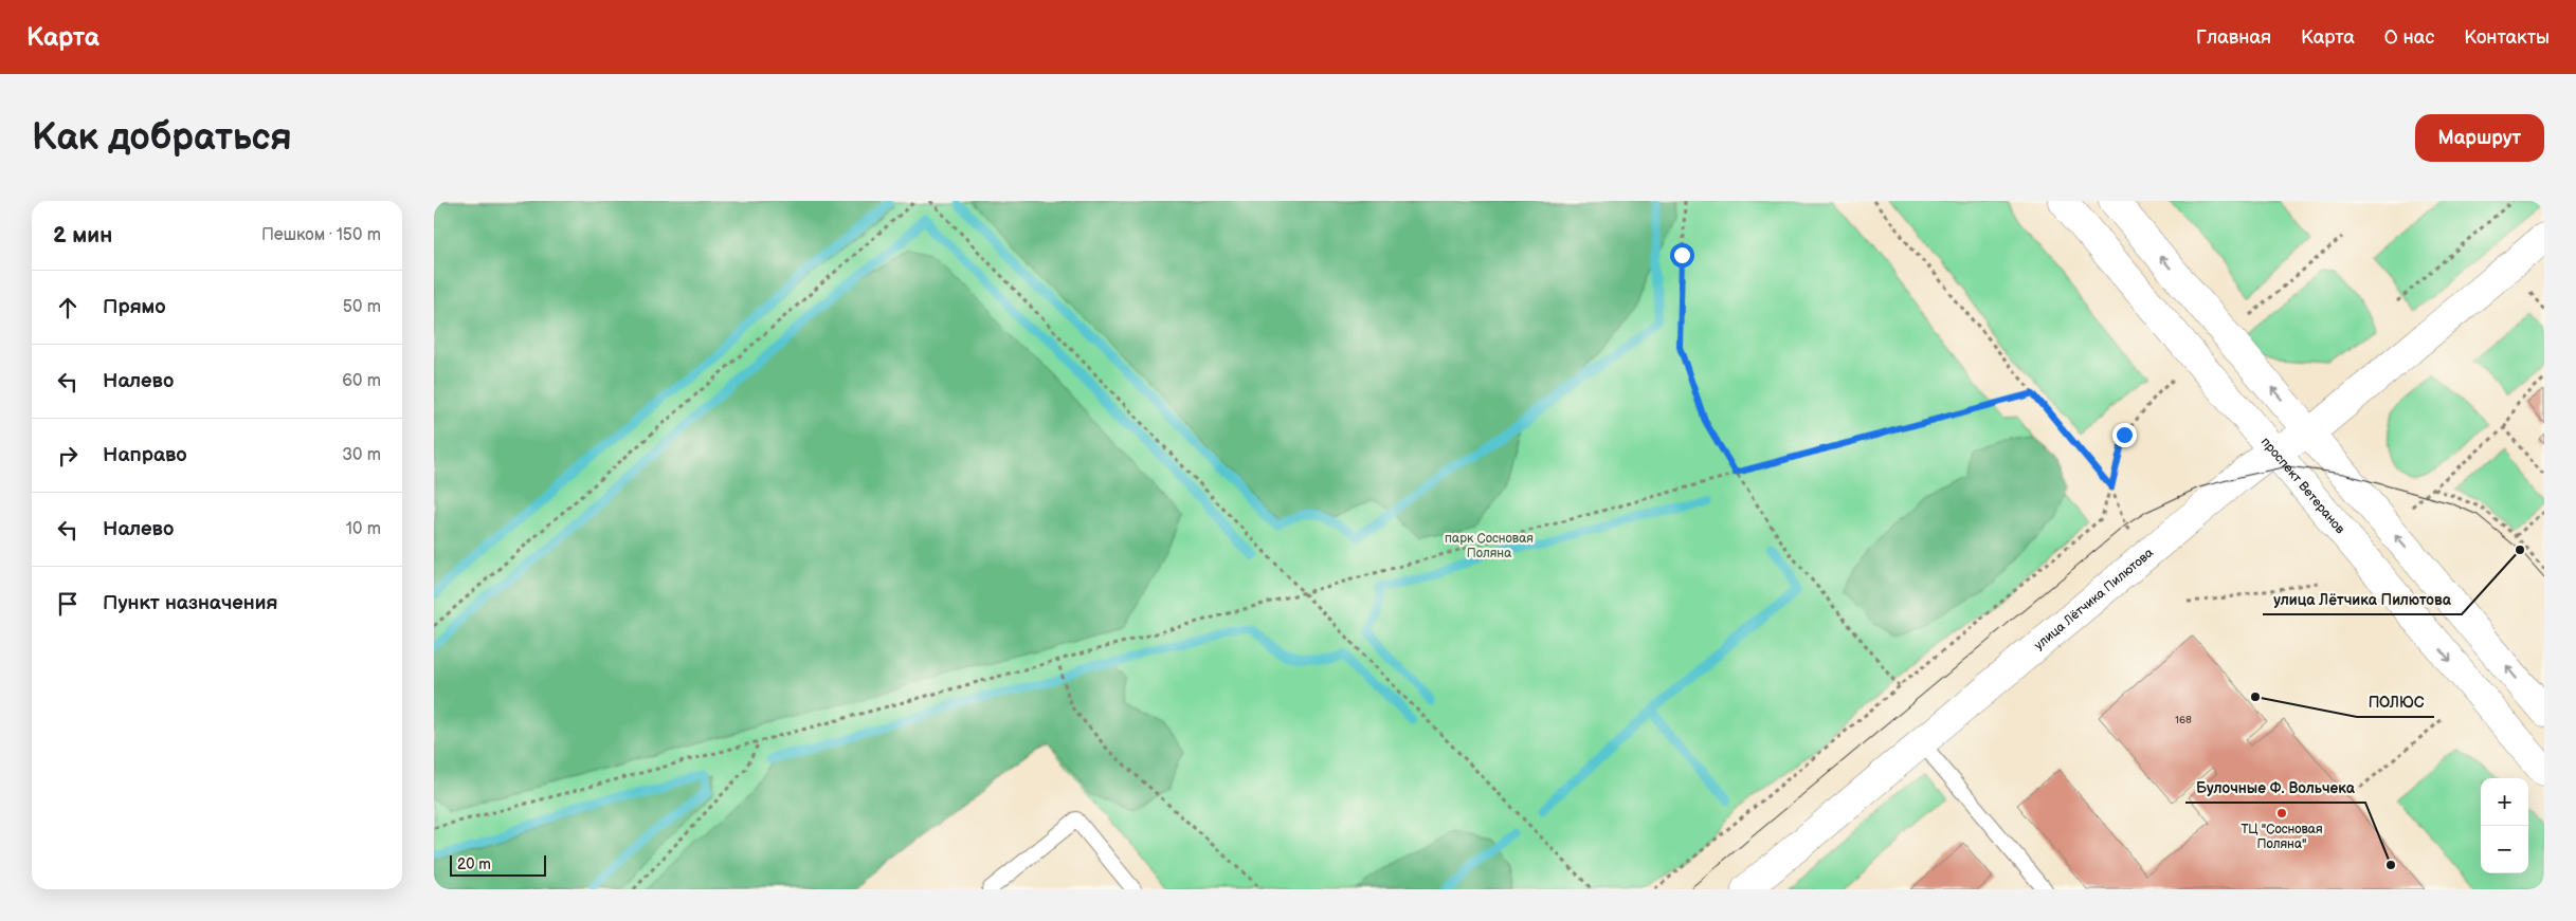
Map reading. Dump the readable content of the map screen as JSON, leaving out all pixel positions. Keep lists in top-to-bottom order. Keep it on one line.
{"streets":{"main road":["проспект Ветеранов","улица Лётчика Пилютова"]},"crossings":[["проспект Ветеранов","улица Лётчика Пилютова"]],"parks":["парк Сосновая Поляна"],"places":["улица Лётчика Пилютова","ПОЛЮС","ТЦ \"Сосновая Поляна\"","Булочные Ф. Вольчека"],"house_numbers":["168"],"scale_bar":"20 m","page":{"header":"Карта","nav":["Главная","Карта","О нас","Контакты"],"buttons":"Маршрут","title":"Как добраться","heading":["2 мин","Пешком · 150 m"],"list":[["Прямо","50 m"],["Налево","60 m"],["Направо","30 m"],["Налево","10 m"],"Пункт назначения"],"map_buttons":["+","−"],"scale":"20 m"}}
